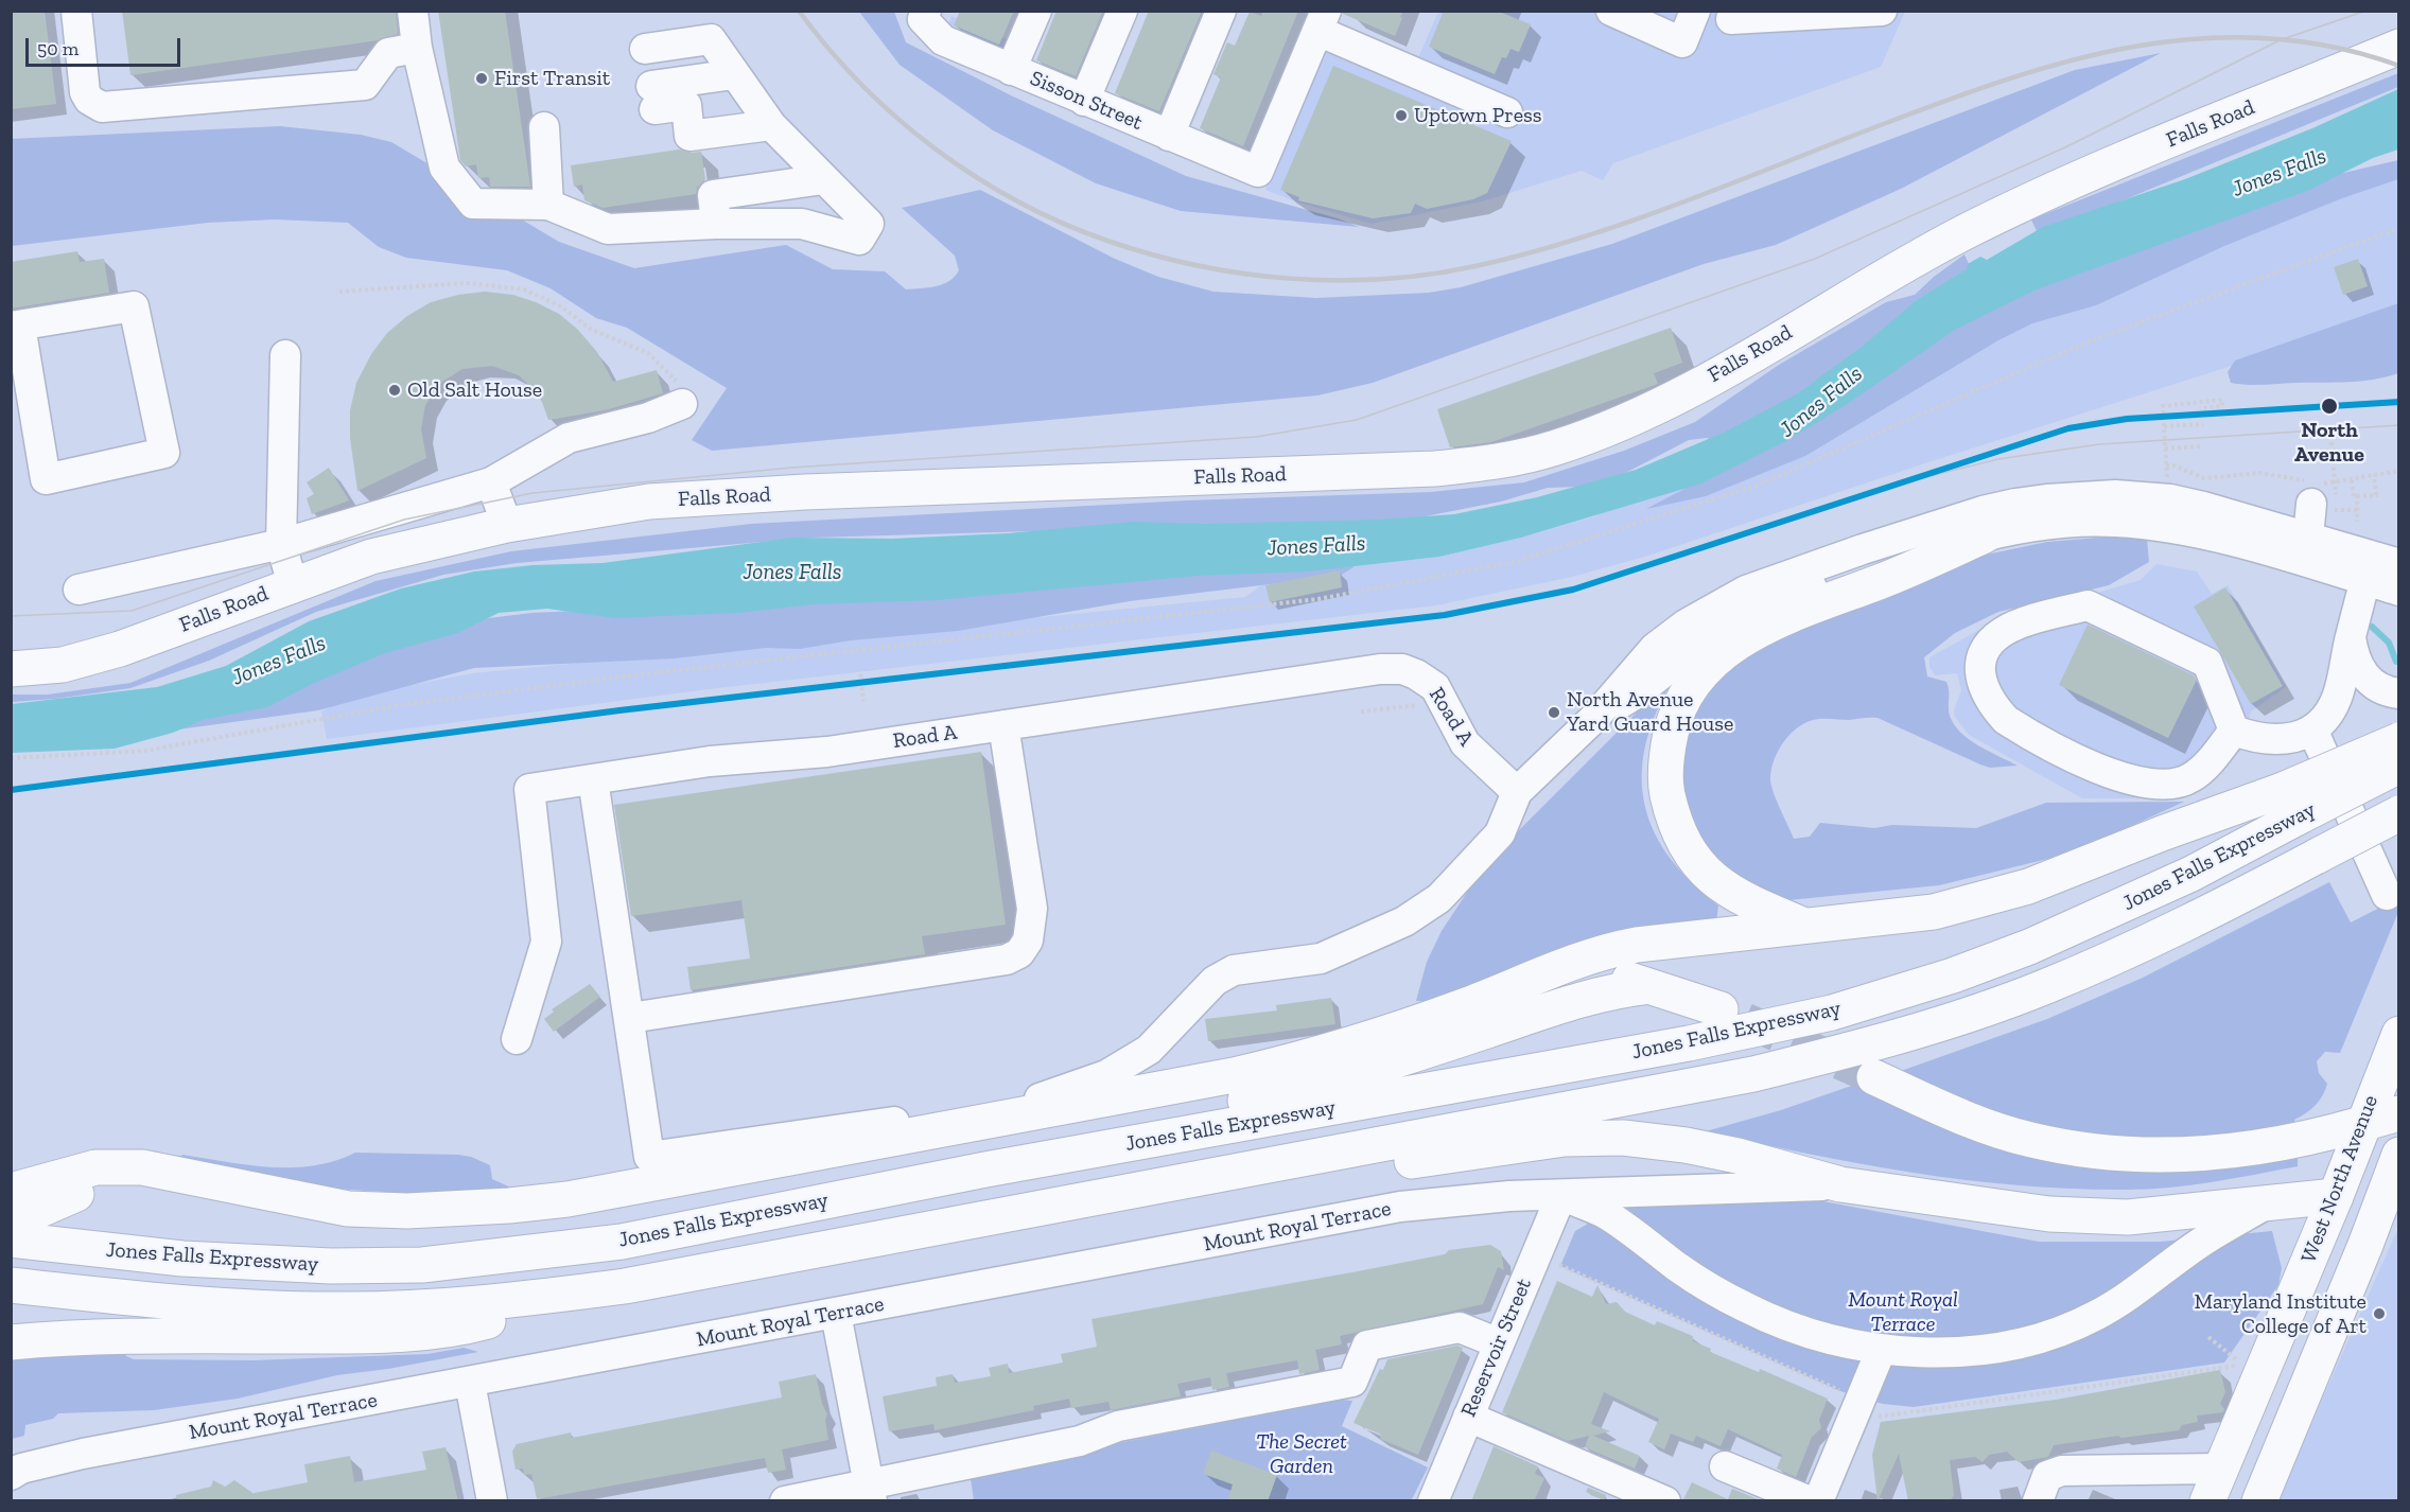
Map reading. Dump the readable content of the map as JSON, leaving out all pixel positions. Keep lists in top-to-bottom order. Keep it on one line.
{"streets":{"main road":["Falls Road","Jones Falls Expressway","West North Avenue"],"street":["Sisson Street","Road A","Mount Royal Terrace","Reservoir Street"]},"crossings":[["Mount Royal Terrace","Reservoir Street"]],"water":["Jones Falls"],"parks":["Mount Royal Terrace","The Secret Garden"],"places":["First Transit","Uptown Press","Old Salt House","North Avenue","North Avenue Yard Guard House","Maryland Institute College of Art"],"scale_bar":"50 m"}
